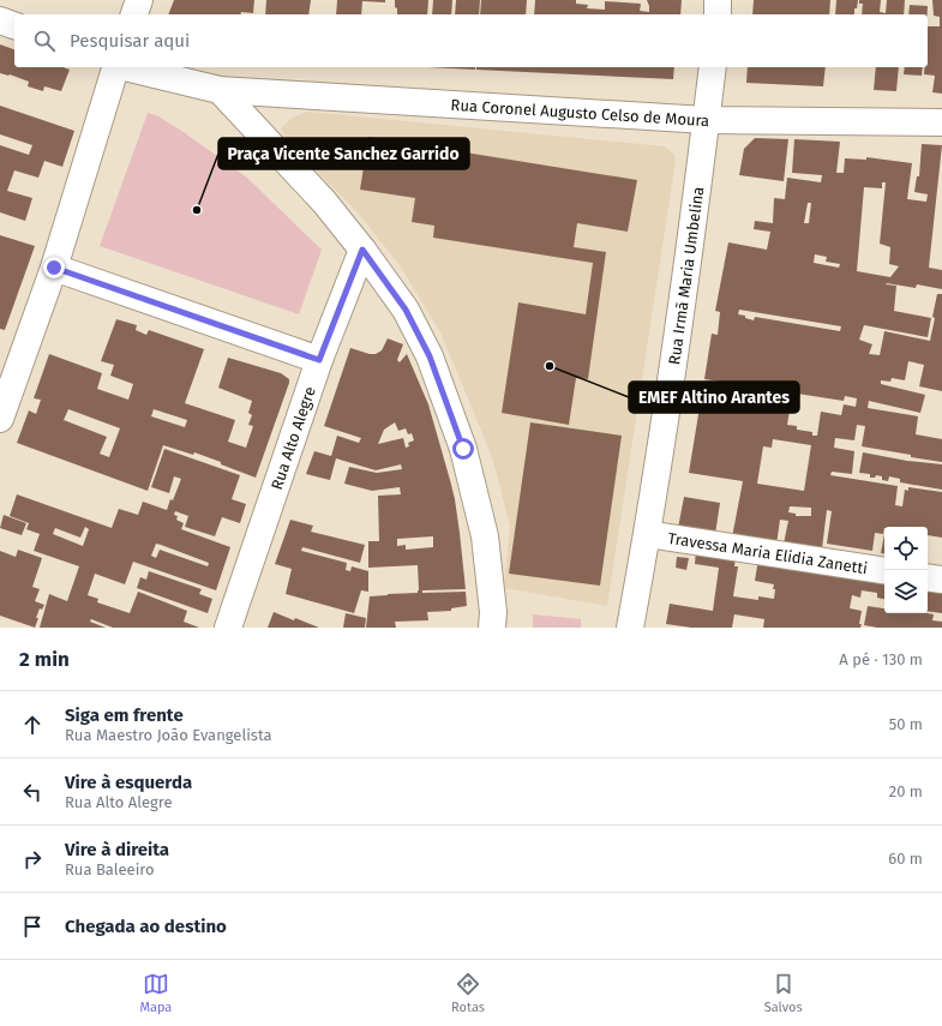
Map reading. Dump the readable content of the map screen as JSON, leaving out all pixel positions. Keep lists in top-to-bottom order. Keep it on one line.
{"streets":{"street":["Rua Coronel Augusto Celso de Moura","Rua Irmã Maria Umbelina","Rua Alto Alegre","Travessa Maria Elidia Zanetti"]},"crossings":[["Rua Coronel Augusto Celso de Moura","Rua Irmã Maria Umbelina"],["Rua Irmã Maria Umbelina","Travessa Maria Elidia Zanetti"]],"places":["Praça Vicente Sanchez Garrido","EMEF Altino Arantes"],"page":{"search":"Pesquisar aqui","heading":["2 min","A pé · 130 m"],"list":[["Siga em frente","Rua Maestro João Evangelista","50 m"],["Vire à esquerda","Rua Alto Alegre","20 m"],["Vire à direita","Rua Baleeiro","60 m"],"Chegada ao destino"],"nav":["Mapa","Rotas","Salvos"]}}
